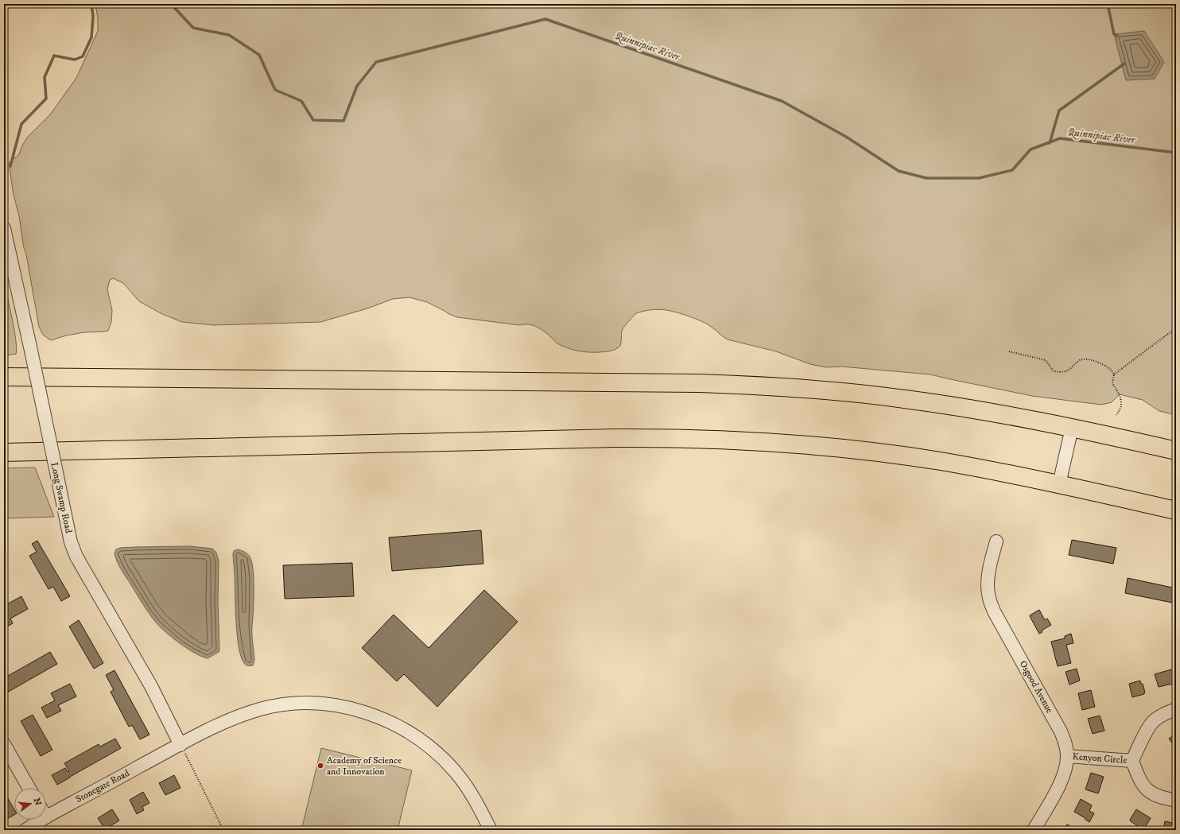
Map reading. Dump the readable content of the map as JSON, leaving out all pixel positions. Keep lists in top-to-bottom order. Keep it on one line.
{"streets":{"street":["Long Swamp Road","Osgood Avenue","Kenyon Circle","Stonegate Road"]},"crossings":[["Long Swamp Road","Stonegate Road"],["Osgood Avenue","Kenyon Circle"]],"water":["Quinnipiac River"],"places":["Academy of Science and Innovation"],"north":"right"}
